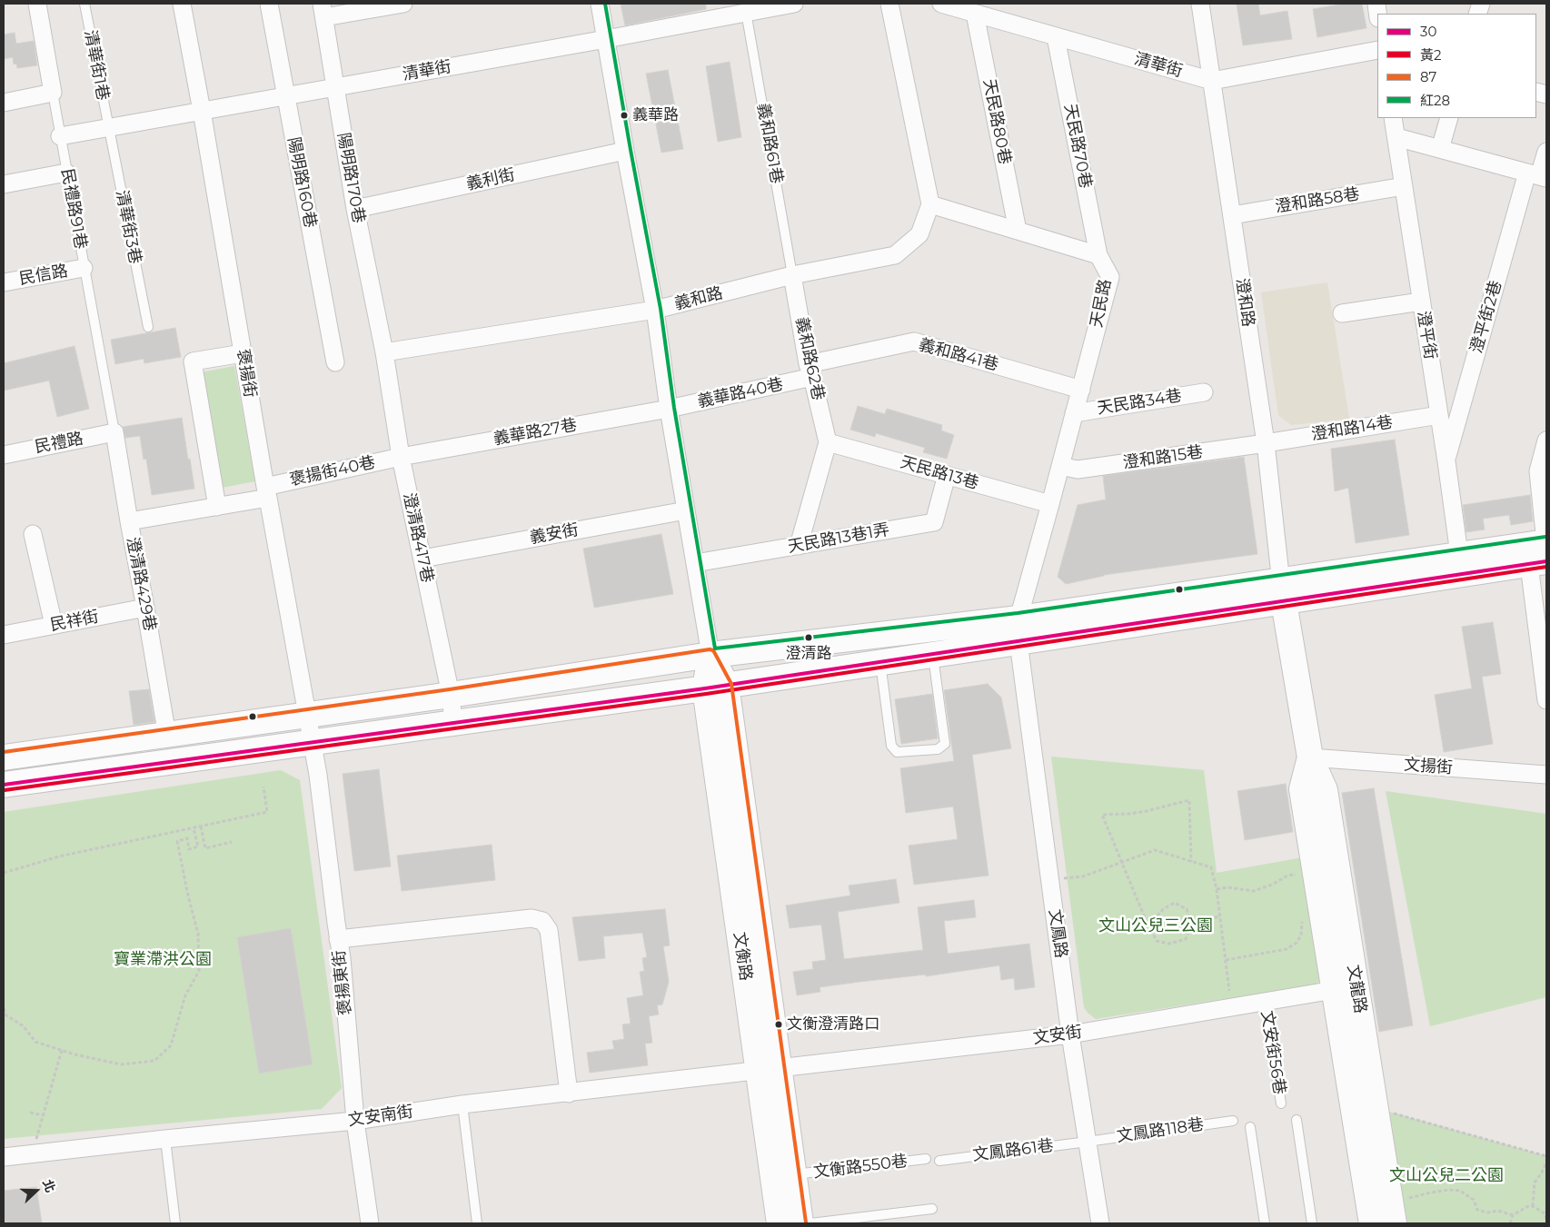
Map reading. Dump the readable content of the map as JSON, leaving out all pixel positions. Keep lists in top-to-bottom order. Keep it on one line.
{"streets":{"main road":["文衡路","文龍路"],"street":["清華街","天民路80巷","天民路70巷","陽明路170巷","義利街","陽明路160巷","澄和路58巷","民信路","義和路","澄和路","天民路","澄平街2巷","澄平街","義和路41巷","義和路62巷","褒揚街","義華路40巷","天民路34巷","澄和路14巷","義華路27巷","民禮路","澄和路15巷","褒揚街40巷","天民路13巷","義安街","澄清路417巷","天民路13巷1弄","澄清路429巷","民祥街","文揚街","文鳳路","褒揚東街","文安街","文安南街"],"lane":["清華街1巷","義和路61巷","民禮路91巷","清華街3巷","文安街56巷","文鳳路118巷","文鳳路61巷","文衡路550巷"]},"crossings":[["清華街1巷","清華街"],["清華街1巷","清華街3巷"],["清華街","天民路80巷"],["清華街","義和路61巷"],["清華街","天民路70巷"],["清華街","陽明路170巷"],["清華街","陽明路160巷"],["清華街","民禮路91巷"],["清華街","清華街3巷"],["清華街","澄和路"],["清華街","褒揚街"],["天民路80巷","天民路"],["義和路61巷","義和路"],["義和路61巷","義和路62巷"],["天民路70巷","天民路"],["陽明路170巷","義利街"],["陽明路170巷","義和路"],["陽明路170巷","澄清路417巷"],["澄和路58巷","澄和路"],["澄和路58巷","澄平街"],["民禮路91巷","民信路"],["民禮路91巷","民禮路"],["民禮路91巷","澄清路429巷"],["義和路","天民路"],["義和路","義和路62巷"],["義和路","澄清路417巷"],["澄和路","澄和路14巷"],["澄和路","澄和路15巷"],["澄和路","文龍路"],["天民路","義和路41巷"],["天民路","天民路34巷"],["天民路","澄和路15巷"],["天民路","天民路13巷"],["天民路","文鳳路"],["澄平街2巷","澄平街"],["澄平街","澄和路14巷"],["義和路41巷","義和路62巷"],["義和路41巷","義華路40巷"],["義和路62巷","義華路40巷"],["義和路62巷","天民路13巷"],["褒揚街","褒揚街40巷"],["褒揚街","褒揚東街"],["義華路40巷","義華路27巷"],["澄和路14巷","澄和路15巷"],["義華路27巷","褒揚街40巷"],["義華路27巷","澄清路417巷"],["民禮路","澄清路429巷"],["褒揚街40巷","澄清路417巷"],["褒揚街40巷","澄清路429巷"],["天民路13巷","天民路13巷1弄"],["義安街","澄清路417巷"],["澄清路429巷","民祥街"],["文揚街","文龍路"],["文鳳路","文安街"],["文鳳路","文鳳路118巷"],["文鳳路","文鳳路61巷"],["文衡路","文安街"],["文衡路","文安南街"],["文衡路","文衡路550巷"],["褒揚東街","文安南街"],["文龍路","文安街"],["文安街","文安街56巷"],["文安街","文安南街"],["文鳳路118巷","文鳳路61巷"]],"parks":["文山公兒三公園","寶業滯洪公園","文山公兒二公園"],"places":["義華路","澄清路","文衡澄清路口"],"lines":["transit line 紅28","transit line 30","transit line 黃2","transit line 87"],"legend":["30","黃2","87","紅28"],"north":"right"}
